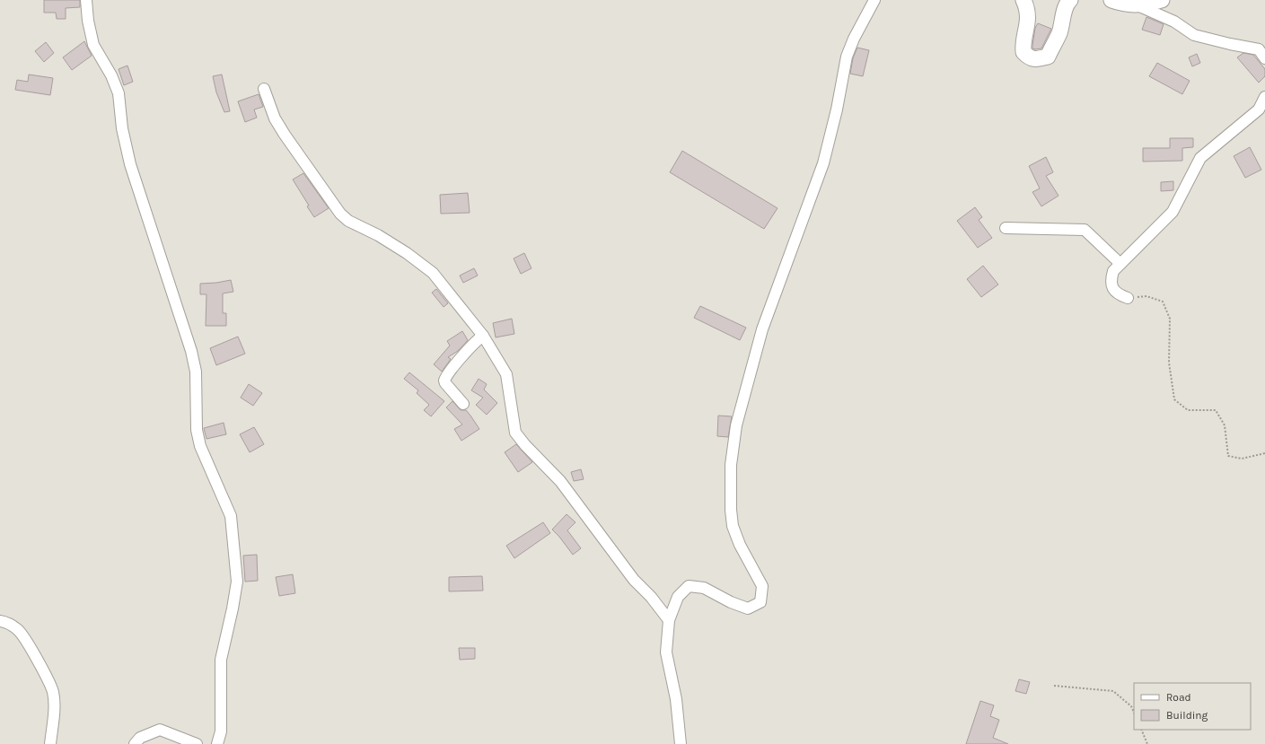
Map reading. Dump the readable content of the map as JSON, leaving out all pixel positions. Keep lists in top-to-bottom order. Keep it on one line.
{"legend":["Road","Building"]}
